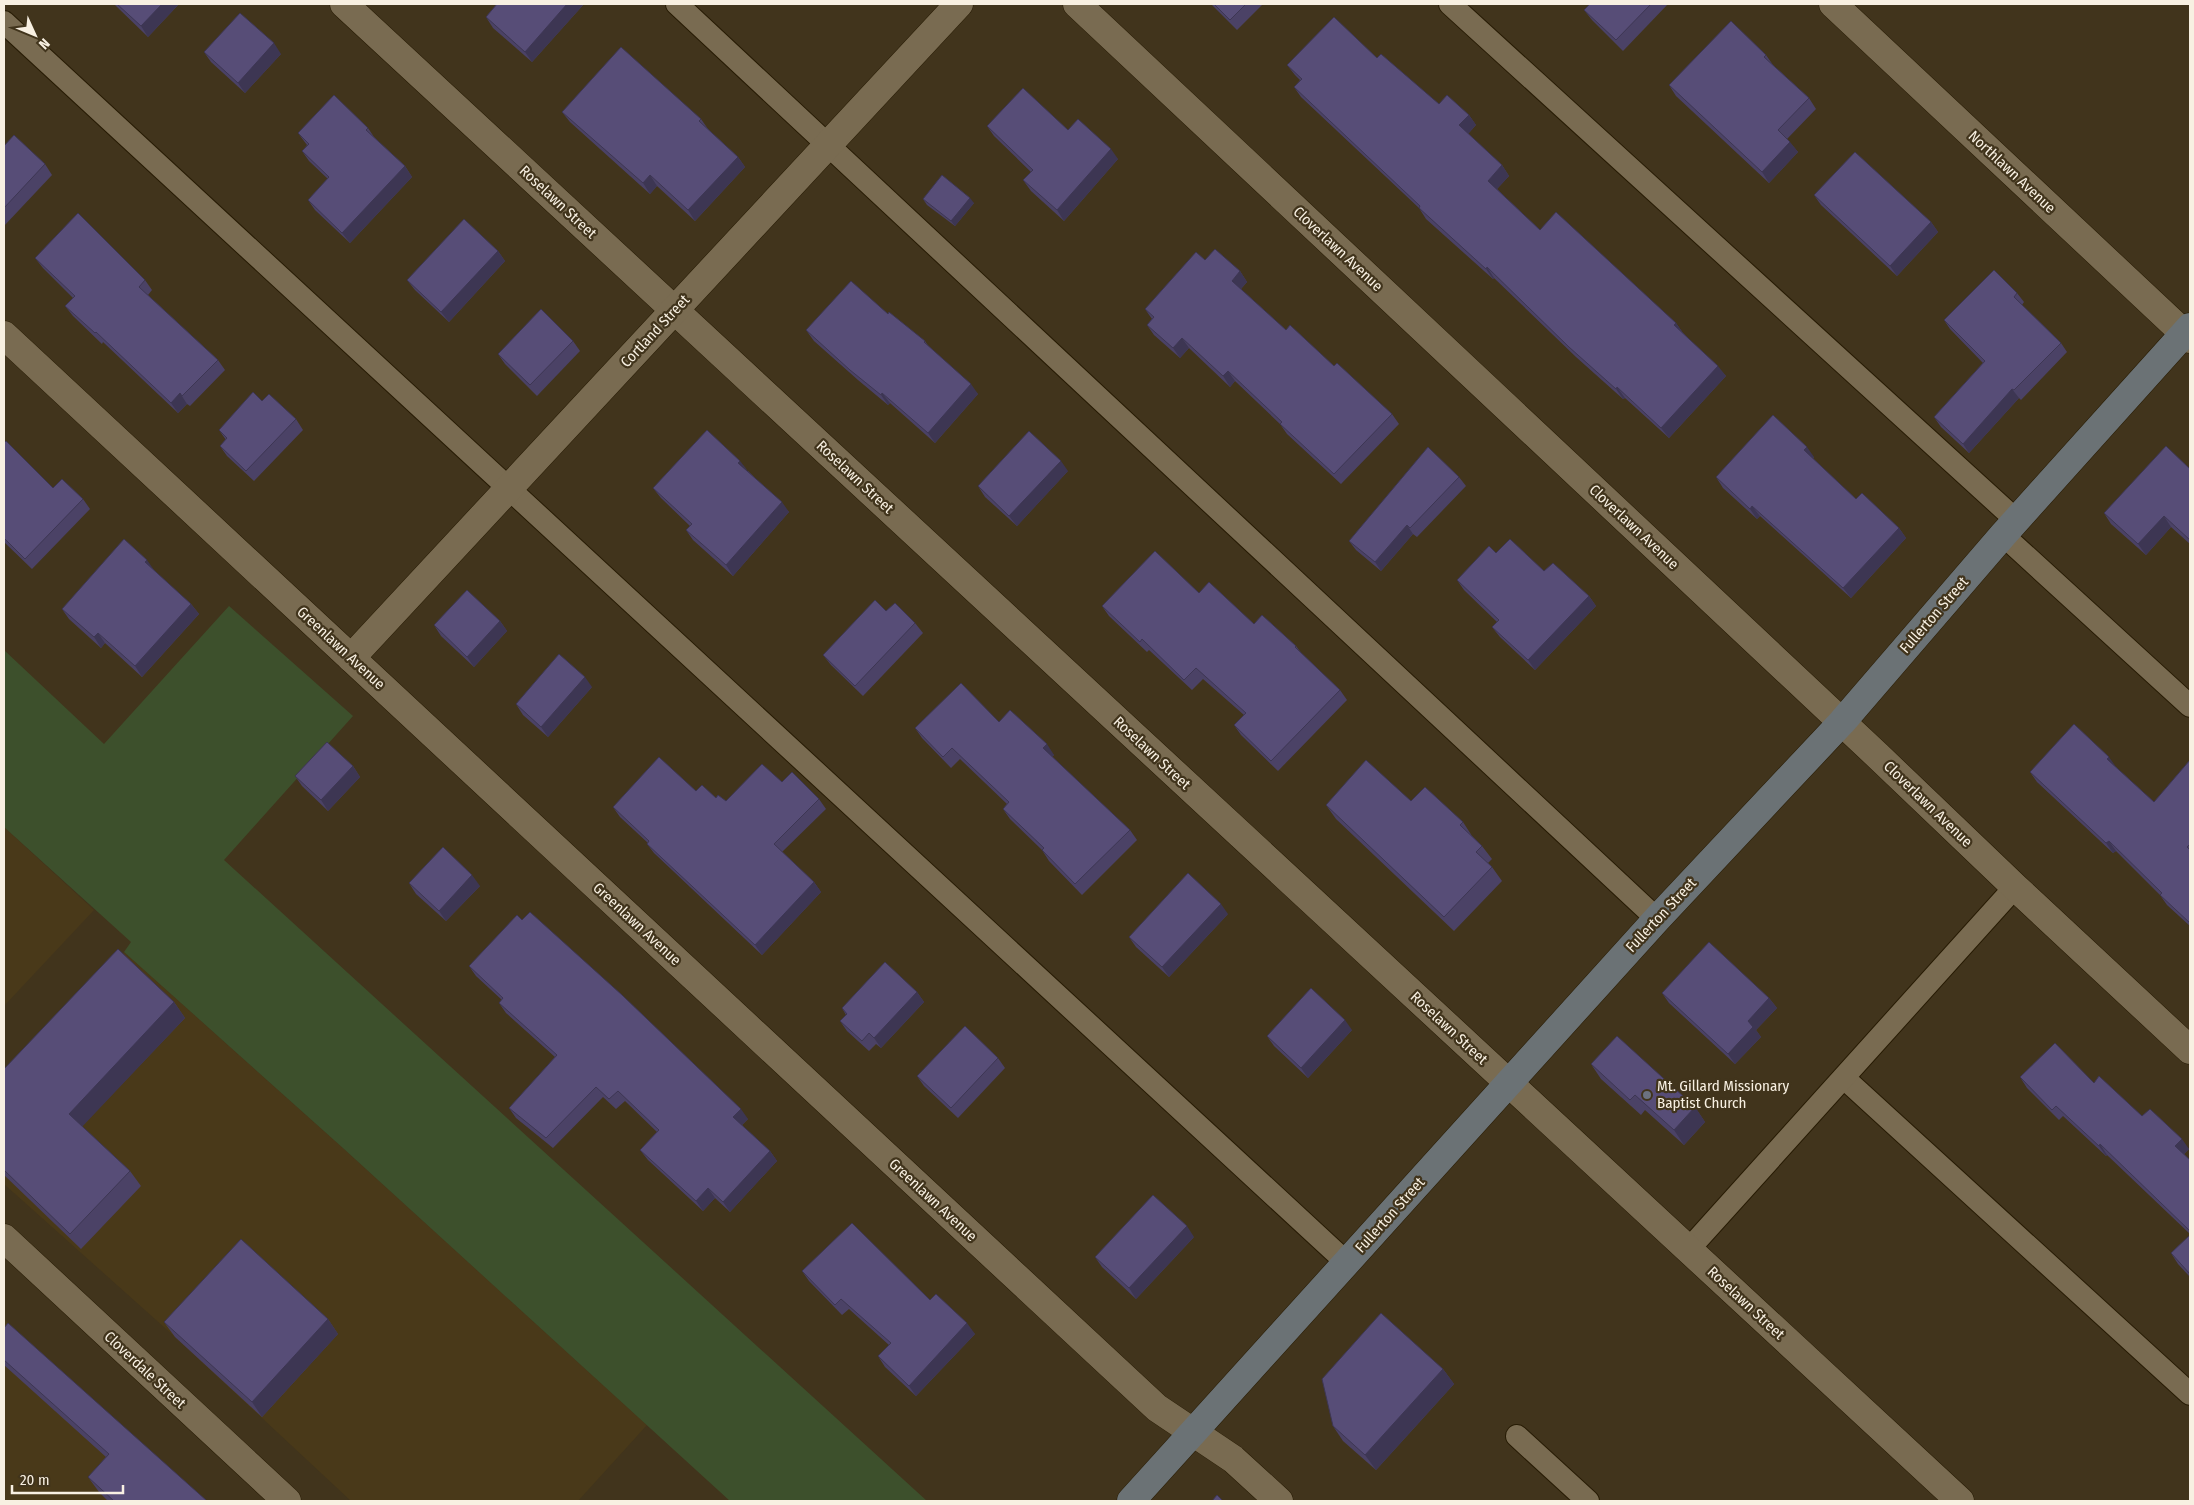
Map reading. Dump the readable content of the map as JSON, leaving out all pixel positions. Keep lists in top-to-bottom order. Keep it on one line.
{"streets":{"street":["Northlawn Avenue","Roselawn Street","Cloverlawn Avenue","Cortland Street","Fullerton Street","Greenlawn Avenue","Cloverdale Street"]},"crossings":[["Northlawn Avenue","Fullerton Street"],["Roselawn Street","Cortland Street"],["Roselawn Street","Fullerton Street"],["Cloverlawn Avenue","Fullerton Street"],["Cortland Street","Greenlawn Avenue"],["Fullerton Street","Greenlawn Avenue"]],"places":["Mt. Gillard Missionary Baptist Church"],"scale_bar":"20 m","north":"bottom right"}
